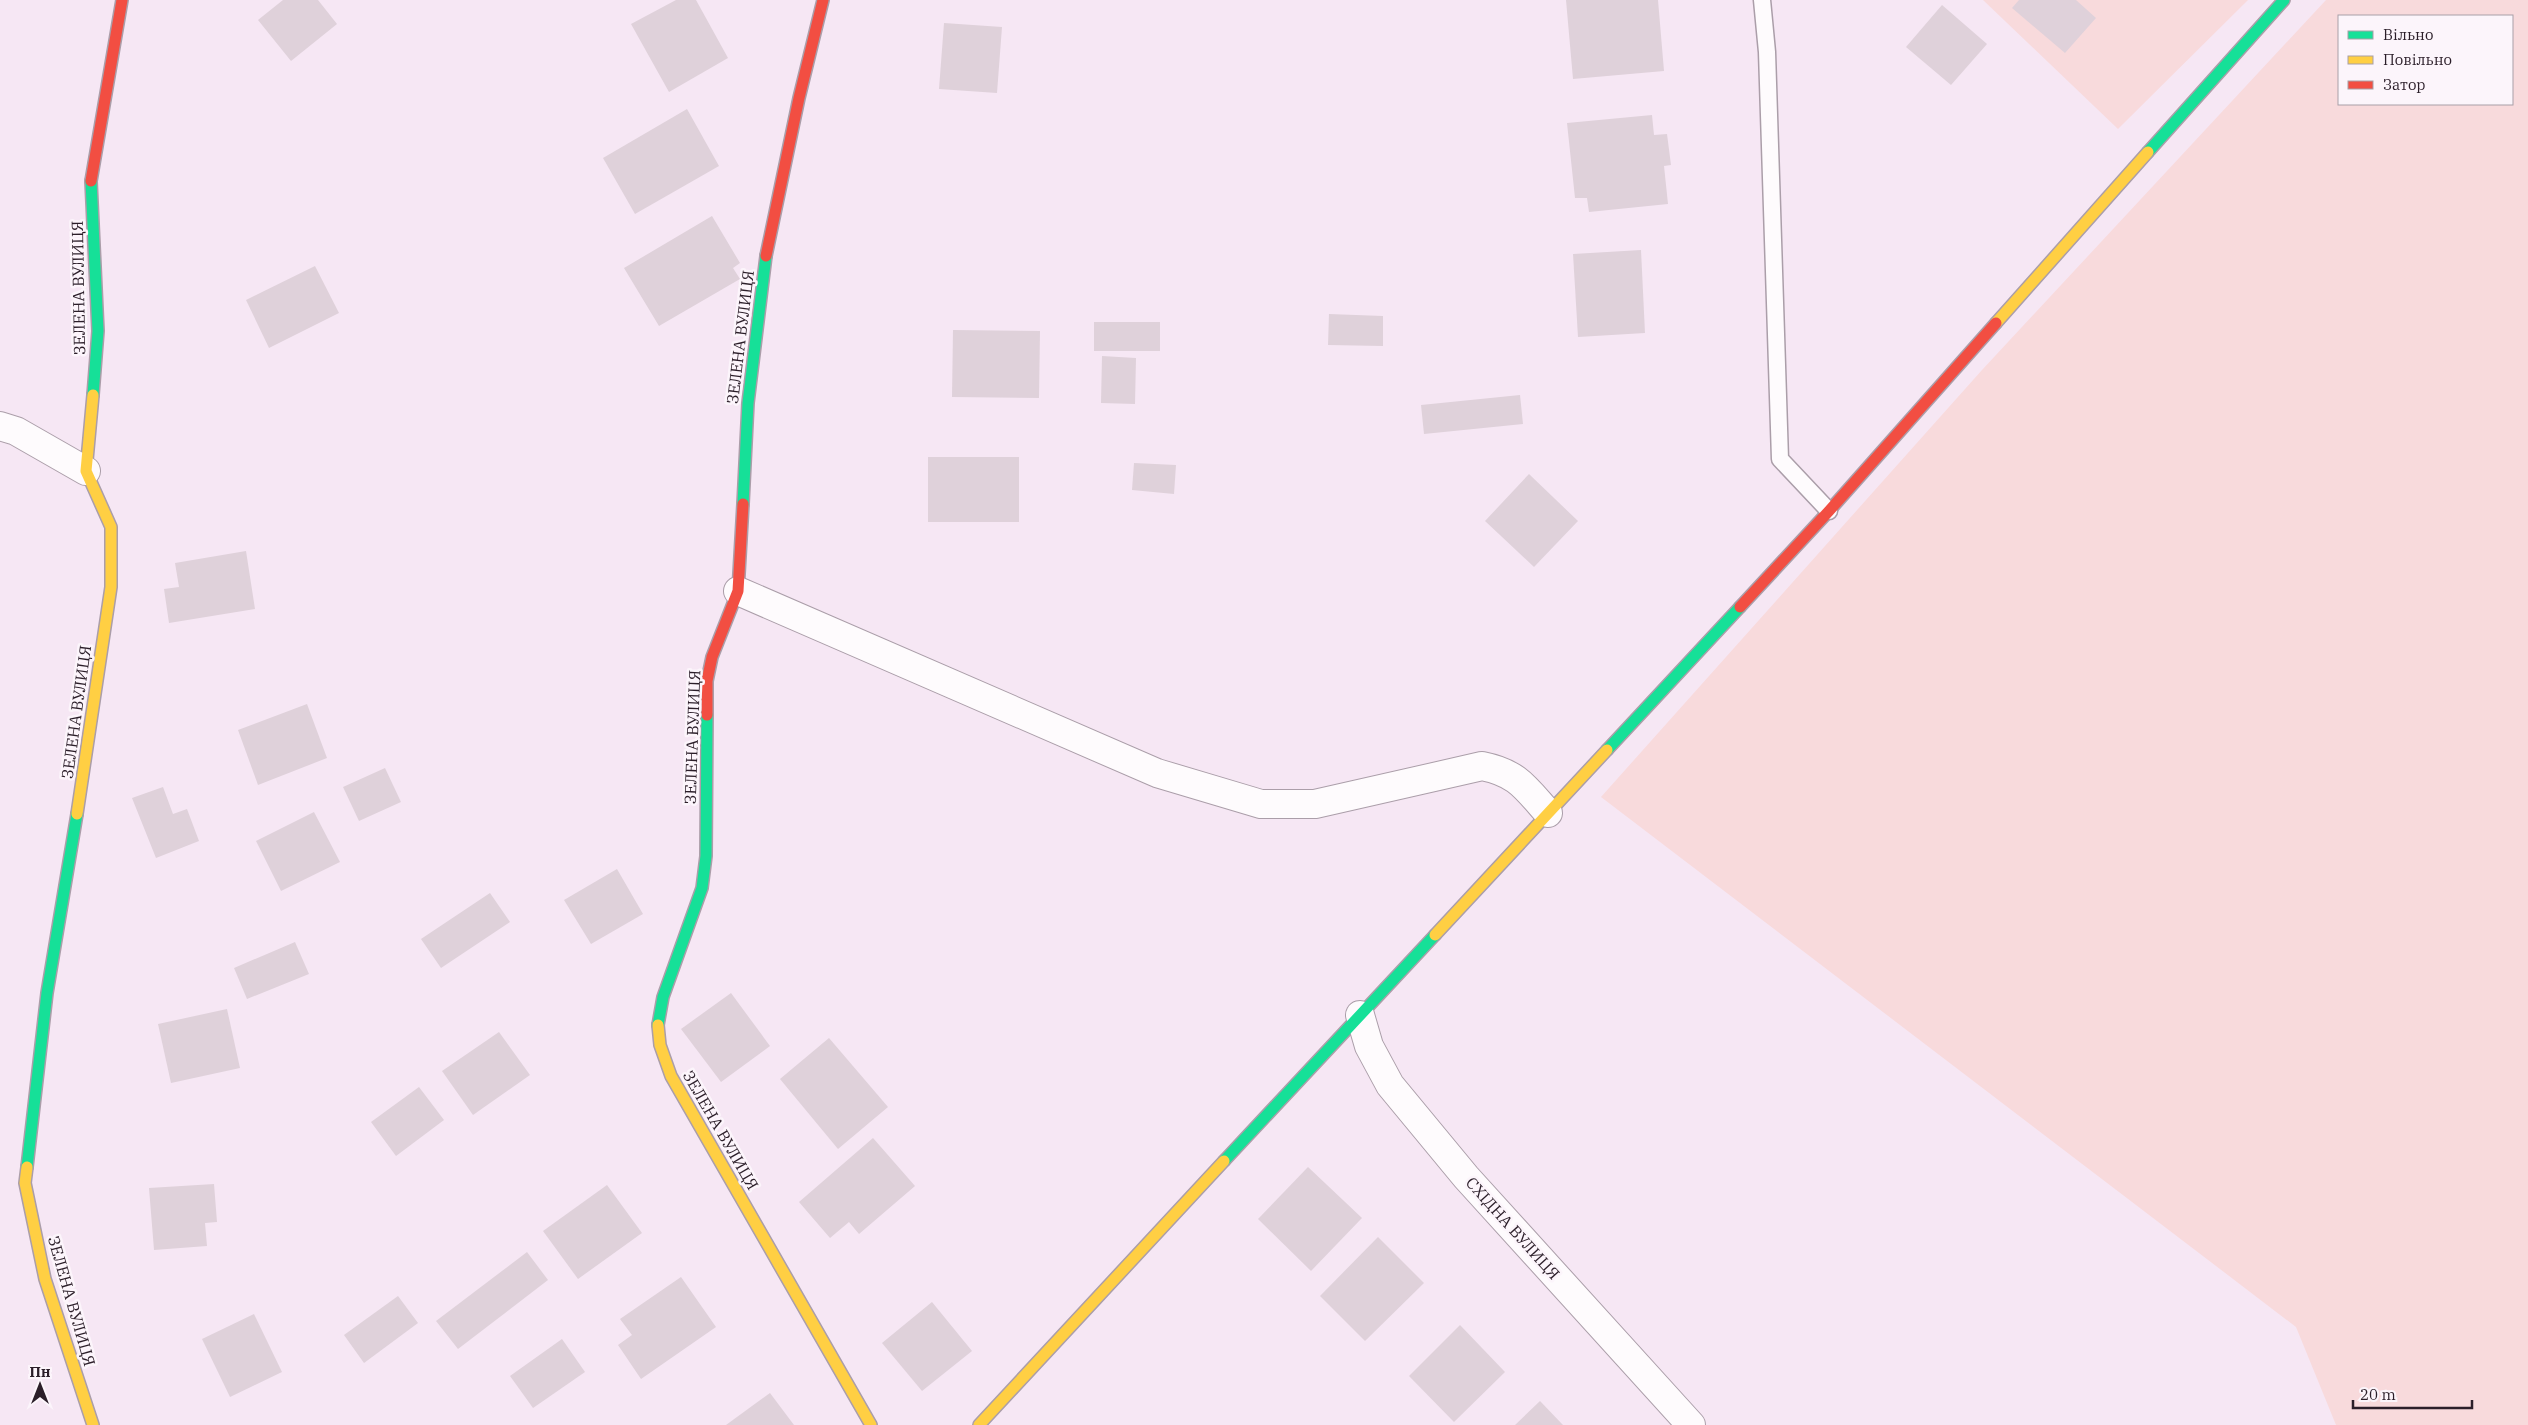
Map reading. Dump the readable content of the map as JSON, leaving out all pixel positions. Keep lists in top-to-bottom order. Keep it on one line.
{"streets":{"street":["ЗЕЛЕНА ВУЛИЦЯ","СХІДНА ВУЛИЦЯ"]},"legend":["Вільно","Повільно","Затор"],"scale_bar":"20 m","north":"top"}
